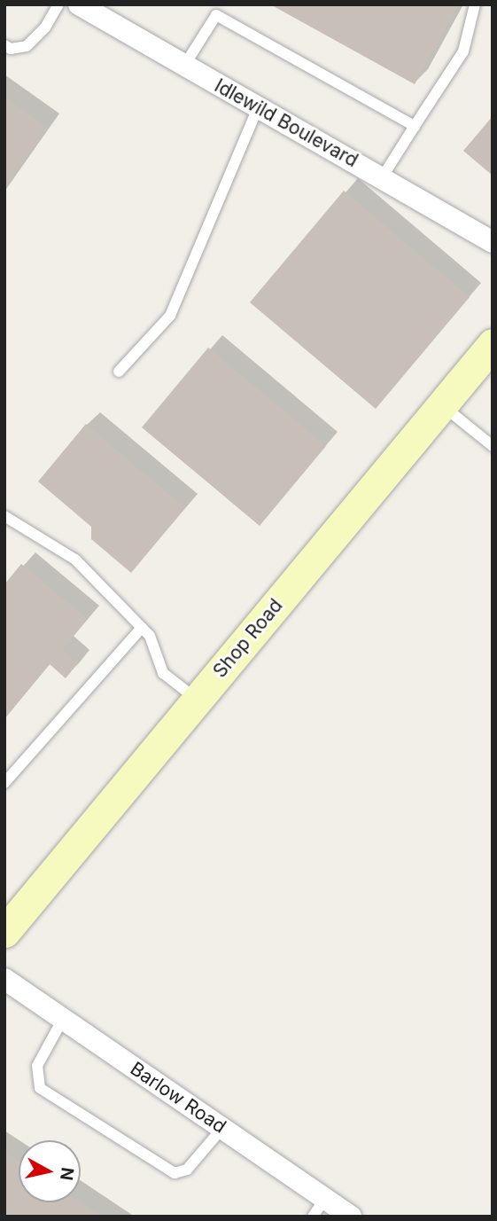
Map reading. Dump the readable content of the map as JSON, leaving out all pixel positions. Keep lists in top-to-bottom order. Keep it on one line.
{"streets":{"street":["Idlewild Boulevard","Shop Road","Barlow Road"]},"north":"right"}
